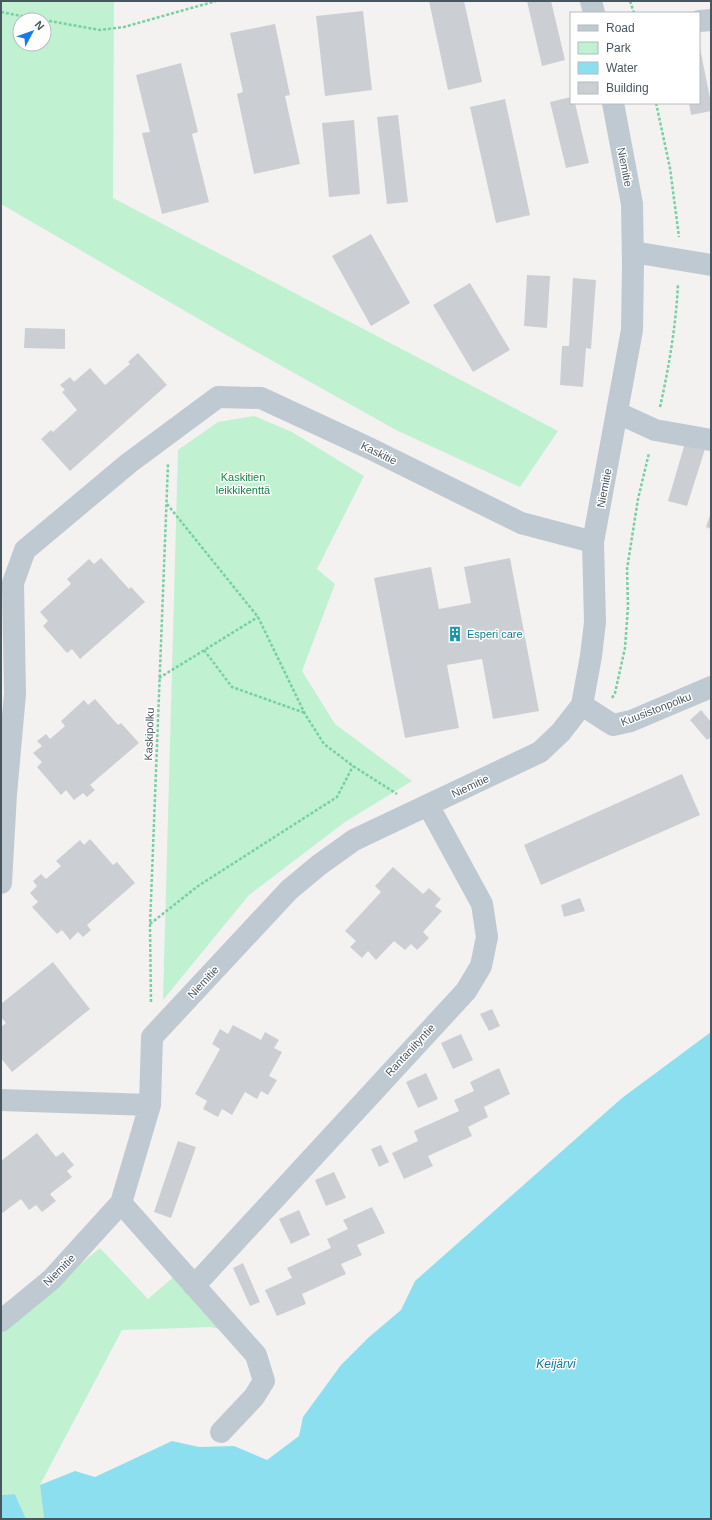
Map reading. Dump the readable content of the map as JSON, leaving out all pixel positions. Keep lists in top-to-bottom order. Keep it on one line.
{"streets":{"street":["Niemitie","Kaskitie","Kuusistonpolku","Rantaniityntie"],"path":["Kaskipolku"]},"crossings":[["Niemitie","Kaskitie"],["Niemitie","Kuusistonpolku"],["Niemitie","Kaskipolku"],["Niemitie","Rantaniityntie"],["Kaskitie","Kaskipolku"]],"water":["Keijärvi"],"parks":["Kaskitien leikkikenttä"],"places":{"building":["Esperi care"]},"legend":["Road","Park","Water","Building"],"north":"top right"}
